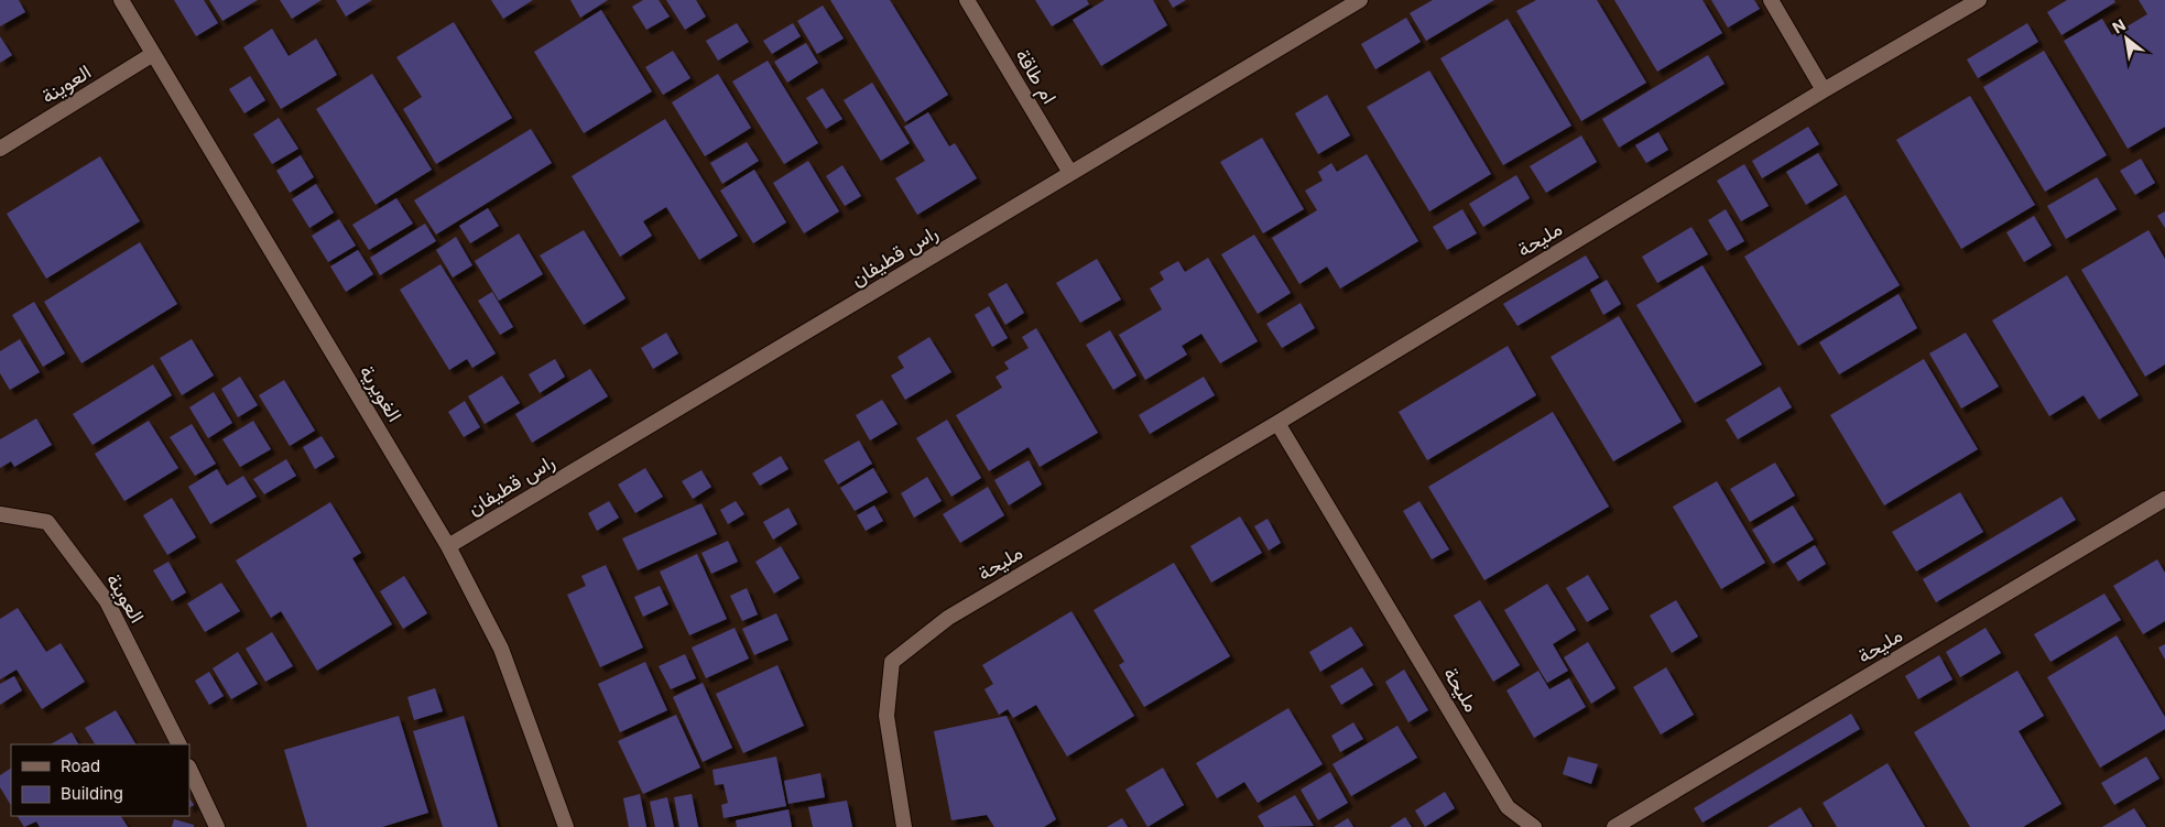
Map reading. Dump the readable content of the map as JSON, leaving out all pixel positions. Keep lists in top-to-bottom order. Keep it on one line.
{"streets":{"street":["ام طاقة","العوينة","مليحة","راس قطيفان","الغويرية"]},"crossings":[["ام طاقة","راس قطيفان"],["العوينة","الغويرية"],["راس قطيفان","الغويرية"]],"legend":["Road","Building"],"north":"top left"}
